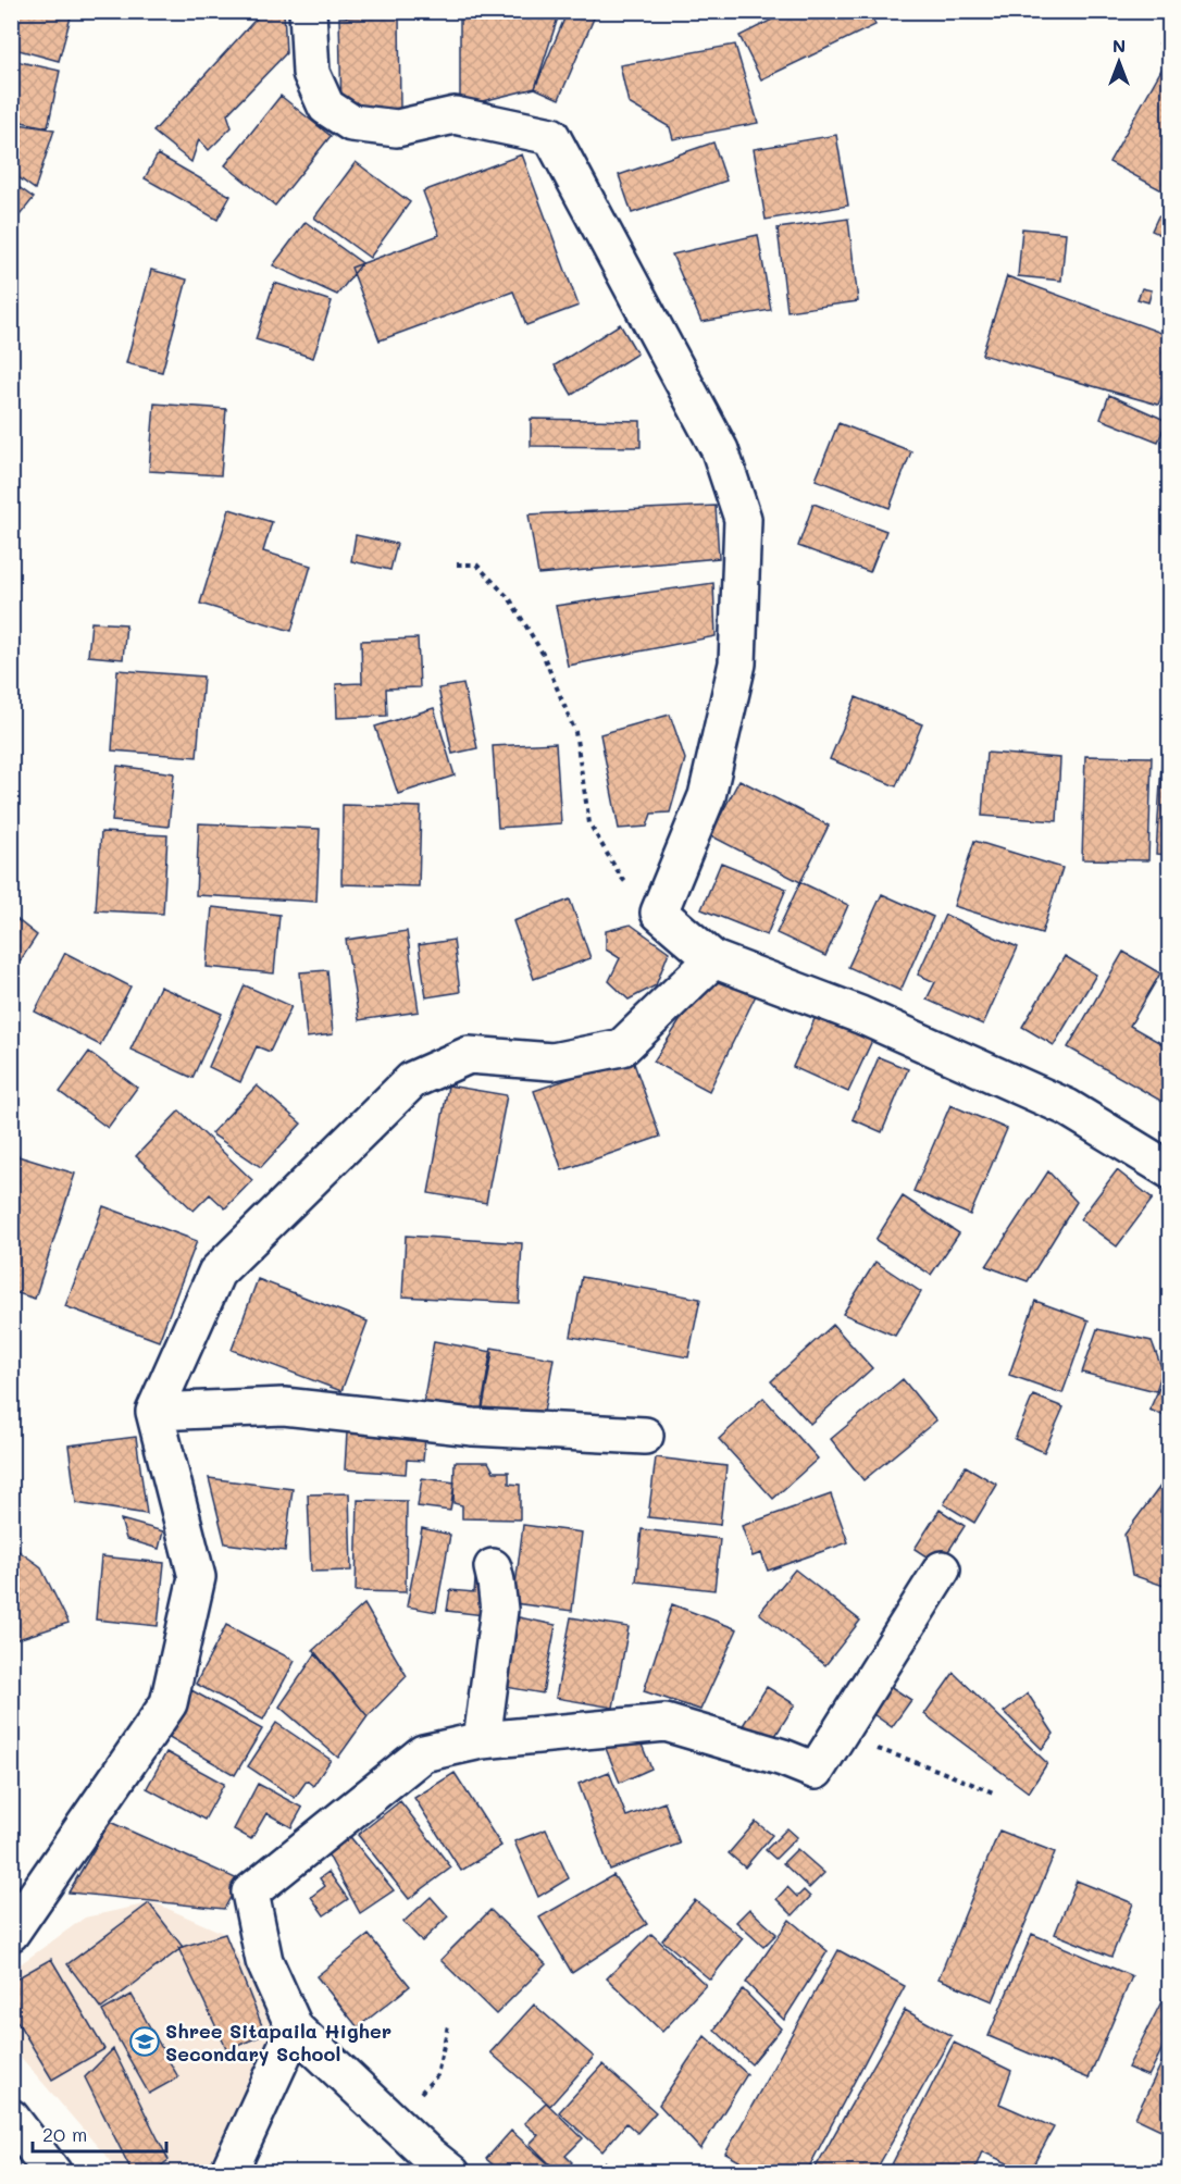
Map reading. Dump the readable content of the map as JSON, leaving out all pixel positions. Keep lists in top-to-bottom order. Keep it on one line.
{"places":{"school or university":["Shree Sitapaila Higher Secondary School"]},"scale_bar":"20 m","north":"top"}
